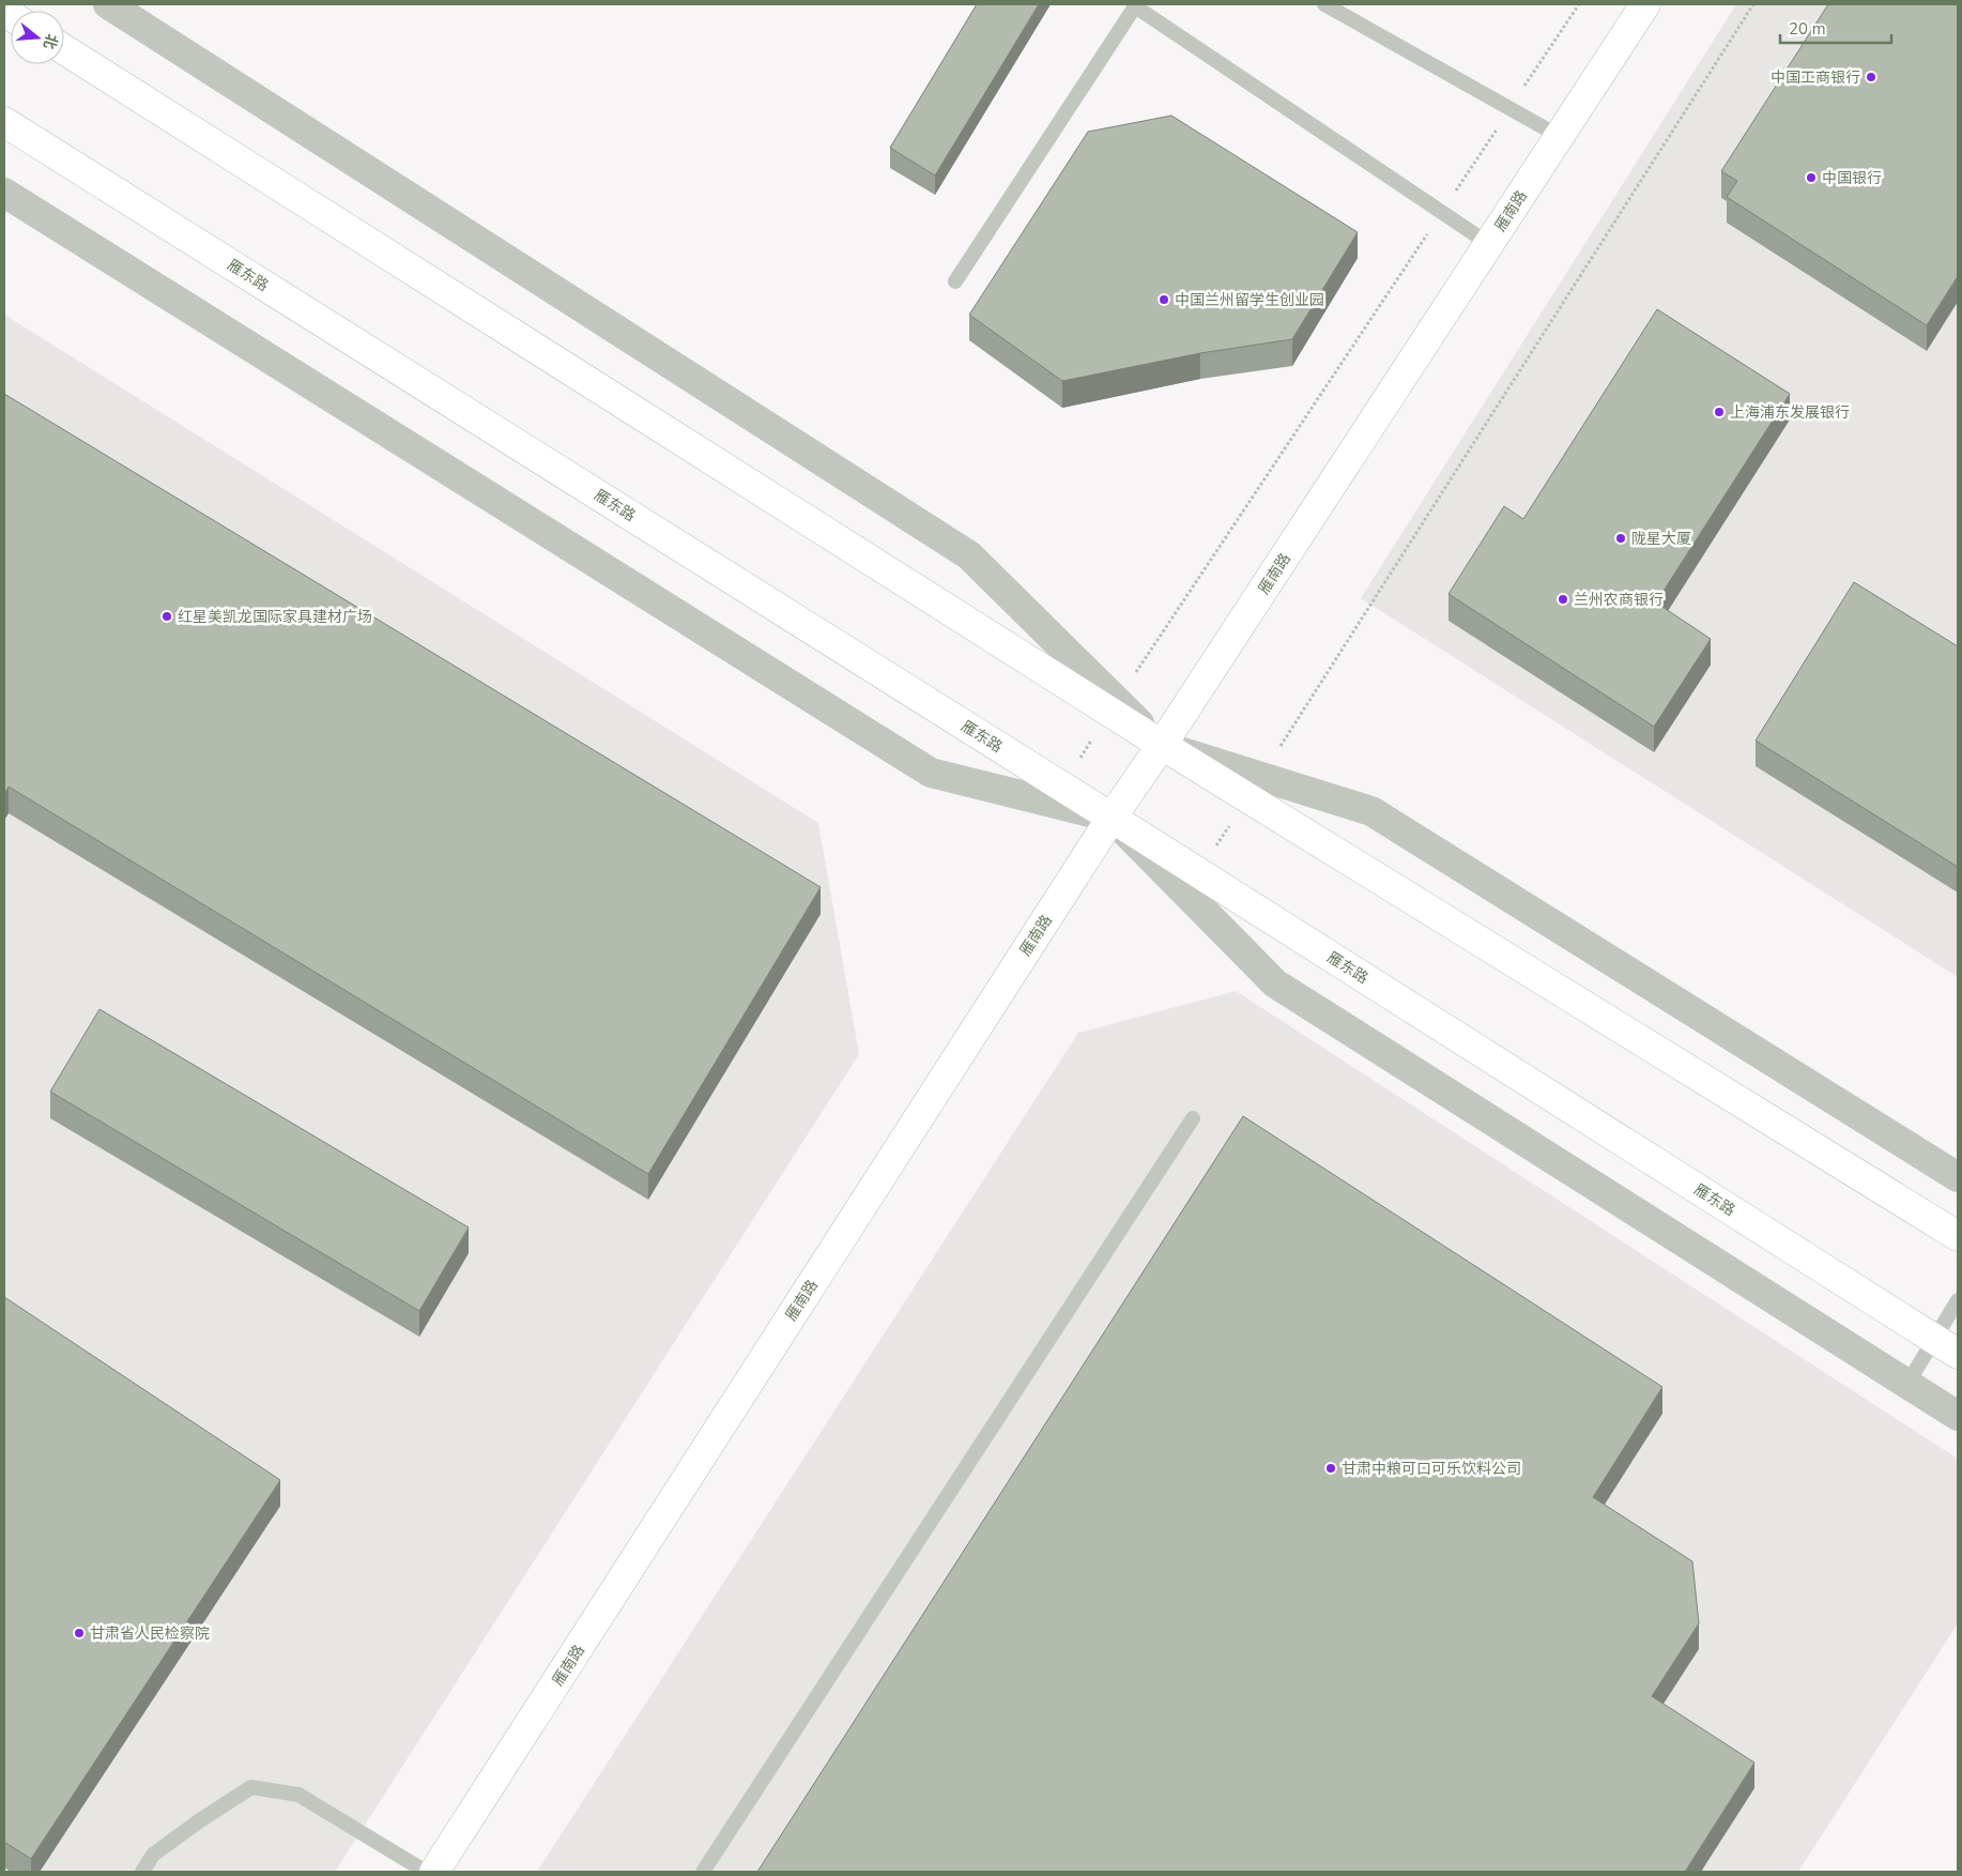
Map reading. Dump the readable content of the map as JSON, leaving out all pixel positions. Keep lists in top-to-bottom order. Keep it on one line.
{"streets":{"main road":["雁南路","雁东路"]},"crossings":[["雁南路","雁东路"]],"places":["中国工商银行","中国银行","中国兰州留学生创业园","上海浦东发展银行","陇星大厦","兰州农商银行","红星美凯龙国际家具建材广场","甘肃中粮可口可乐饮料公司","甘肃省人民检察院"],"scale_bar":"20 m","north":"right"}
